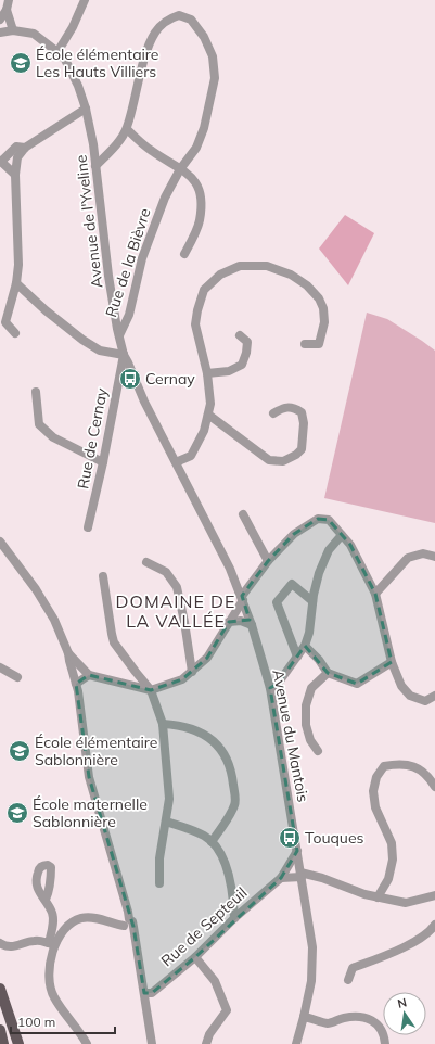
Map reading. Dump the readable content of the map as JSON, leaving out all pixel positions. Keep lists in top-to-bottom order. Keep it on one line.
{"streets":{"street":["Avenue de l'Yveline","Rue de la Bièvre","Rue de Cernay","Avenue du Mantois","Rue de Septeuil"]},"crossings":[["Avenue de l'Yveline","Rue de la Bièvre"],["Avenue de l'Yveline","Rue de Cernay"],["Avenue de l'Yveline","Avenue du Mantois"],["Rue de Cernay","Avenue du Mantois"],["Avenue du Mantois","Rue de Septeuil"]],"districts":["DOMAINE DE LA VALLÉE"],"places":{"school or university":["École élémentaire Les Hauts Villiers","École élémentaire Sablonnière","École maternelle Sablonnière"],"bus stop":["Cernay","Touques"]},"scale_bar":"100 m","north":"top"}
